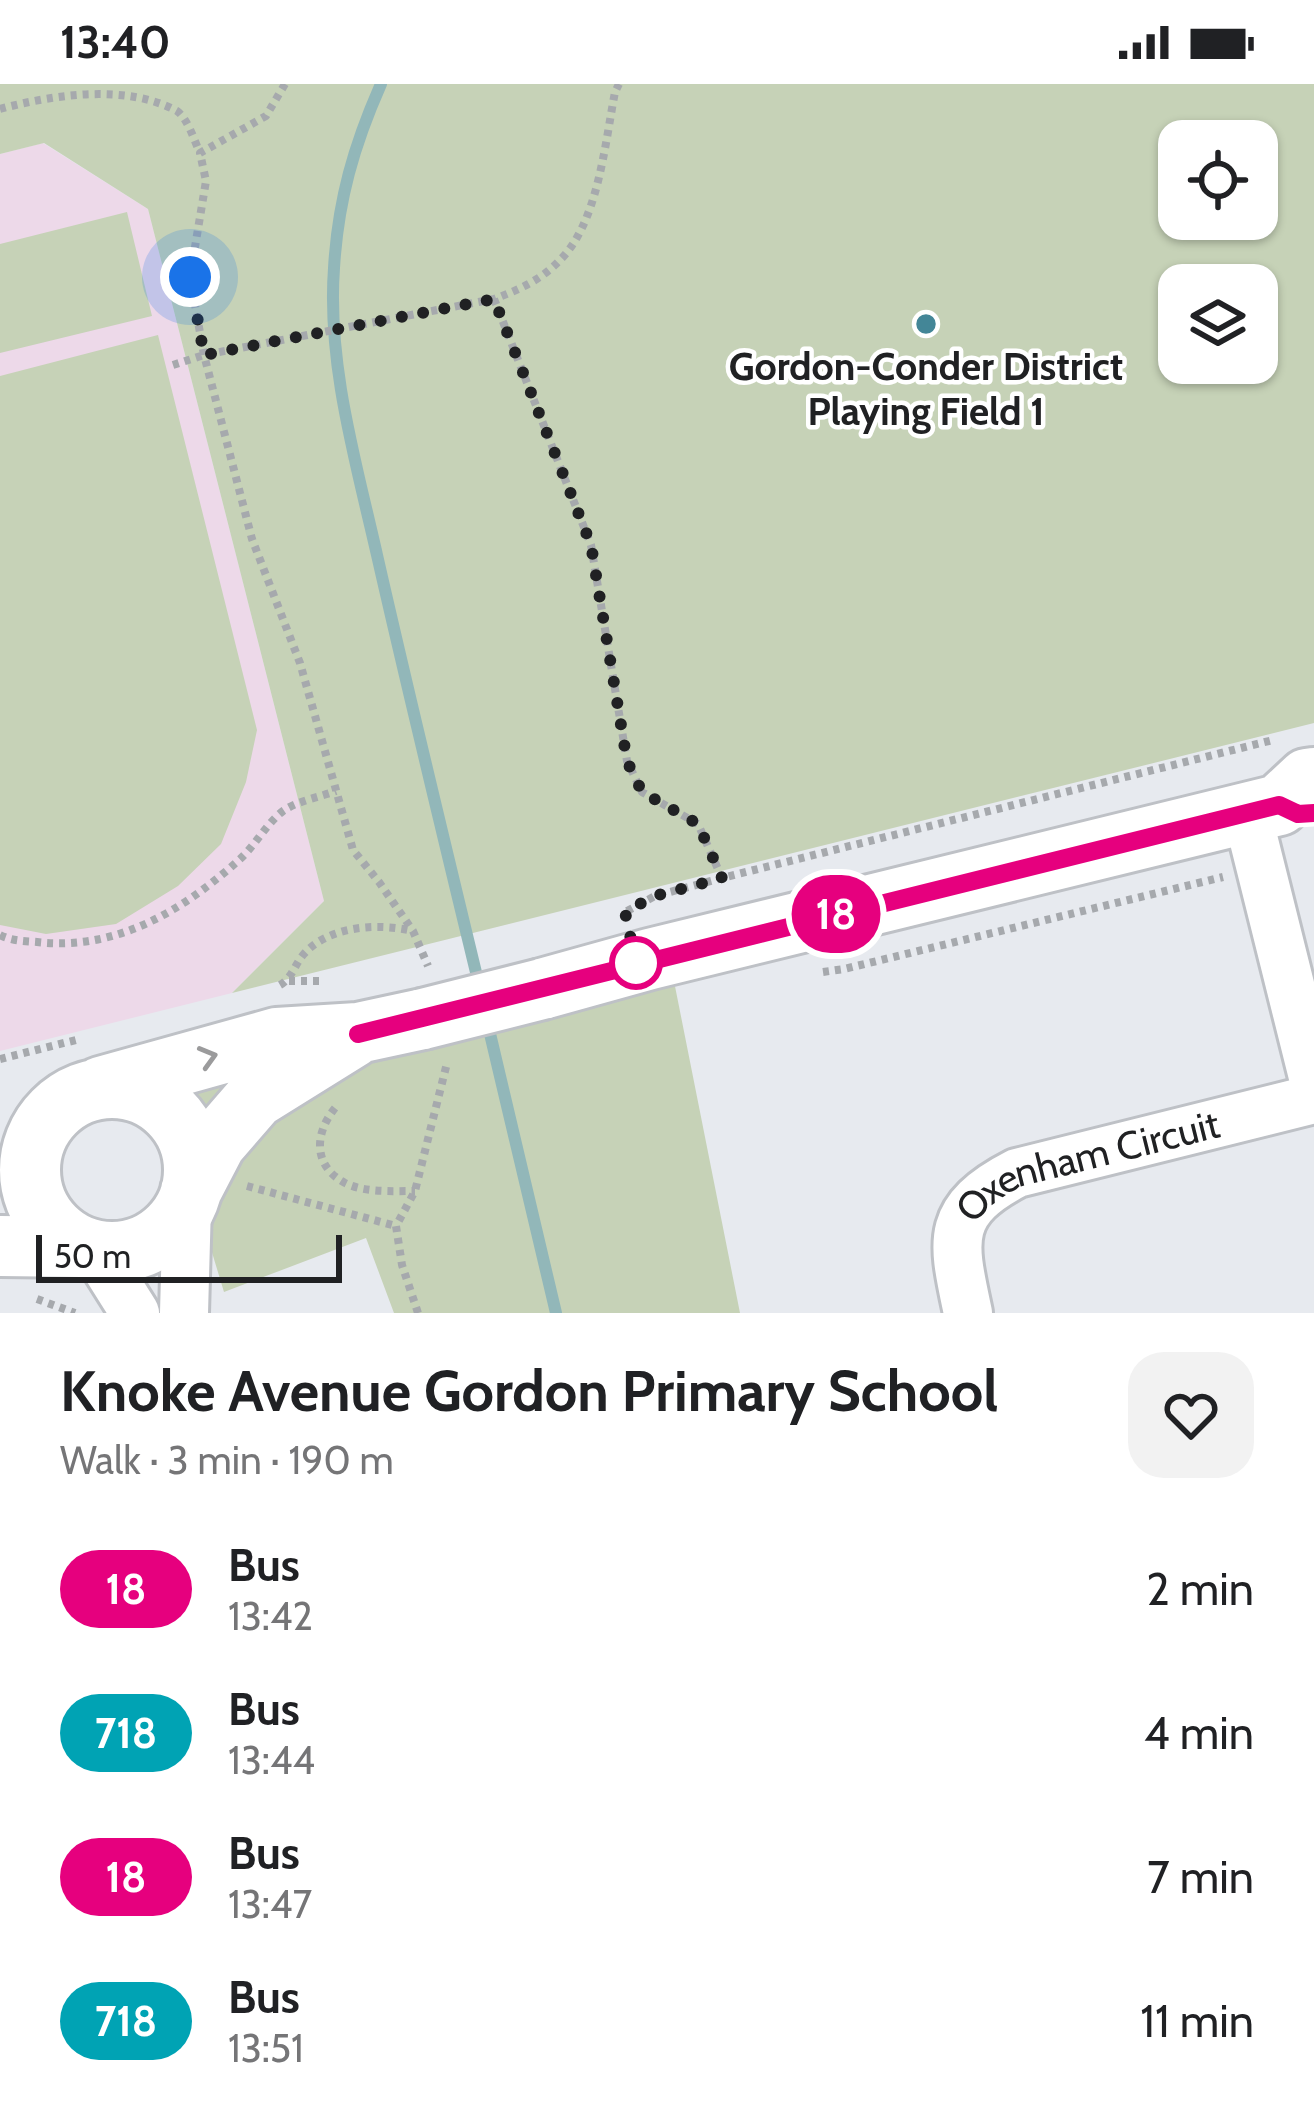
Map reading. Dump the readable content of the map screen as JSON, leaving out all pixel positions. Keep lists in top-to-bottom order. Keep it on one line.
{"streets":{"street":["Oxenham Circuit"]},"places":["Gordon-Conder District Playing Field 1"],"lines":["bus line 18"],"scale_bar":"50 m","page":{"status":"13:40","on_map":"18","scale":"50 m","heading":["Knoke Avenue Gordon Primary School","Walk · 3 min · 190 m"],"list":[{"mark":"18","name":"Bus","note":"13:42","value":"2 min"},{"mark":"718","name":"Bus","note":"13:44","value":"4 min"},{"mark":"18","name":"Bus","note":"13:47","value":"7 min"},{"mark":"718","name":"Bus","note":"13:51","value":"11 min"}]}}
